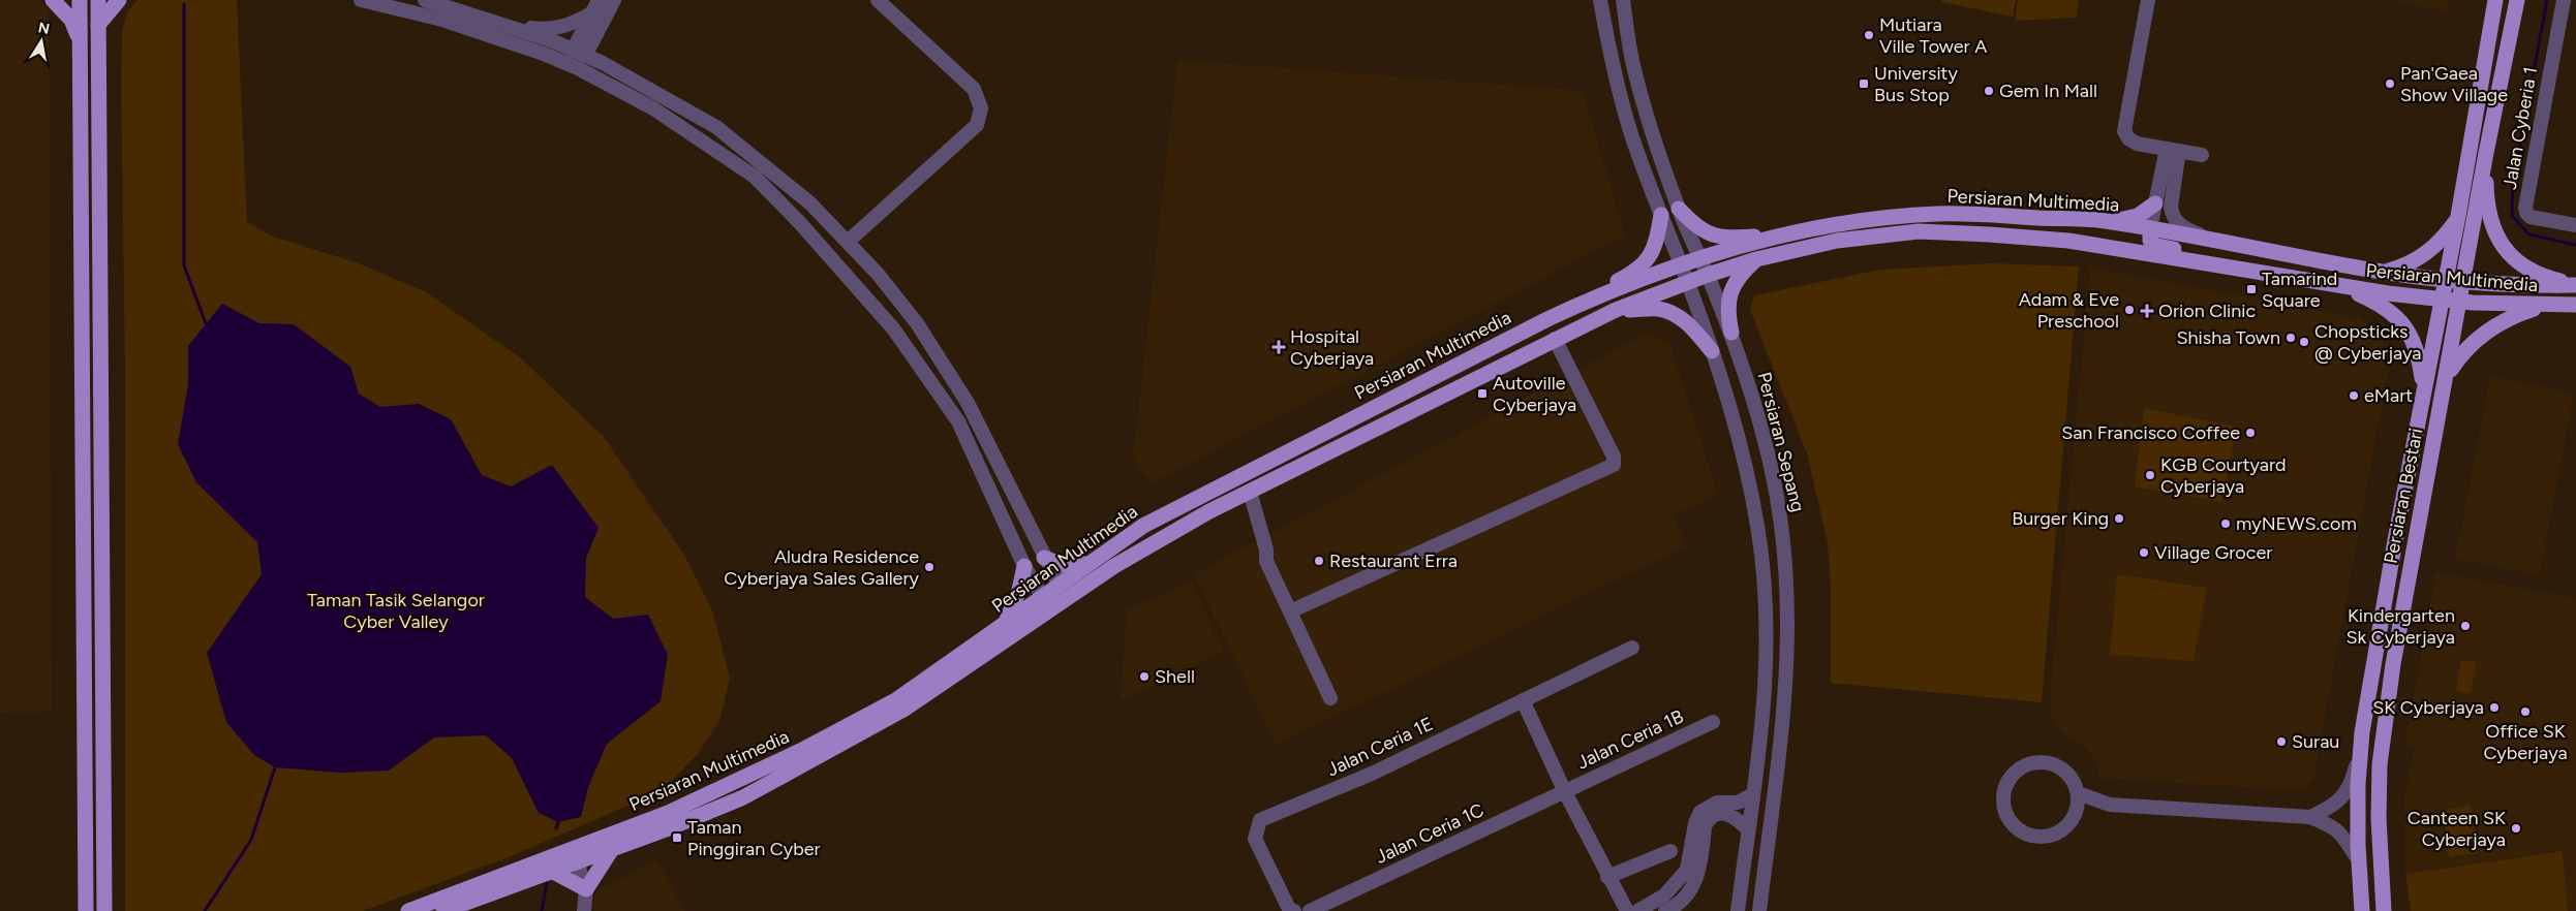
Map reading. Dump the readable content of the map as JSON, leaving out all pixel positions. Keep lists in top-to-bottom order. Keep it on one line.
{"streets":{"main road":["Persiaran Multimedia","Persiaran Bestari"],"street":["Jalan Cyberia 1","Persiaran Sepang","Jalan Ceria 1B","Jalan Ceria 1E","Jalan Ceria 1C"]},"crossings":[["Persiaran Multimedia","Persiaran Sepang"],["Persiaran Multimedia","Persiaran Bestari"],["Jalan Ceria 1B","Jalan Ceria 1C"]],"parks":["Taman Tasik Selangor Cyber Valley"],"places":{"other":["Mutiara Ville Tower A","Pan'Gaea Show Village","Gem In Mall","Adam & Eve Preschool","Shisha Town","Chopsticks @ Cyberjaya","eMart","San Francisco Coffee","KGB Courtyard Cyberjaya","Burger King","myNEWS.com","Village Grocer","Restaurant Erra","Aludra Residence Cyberjaya Sales Gallery","Kindergarten Sk Cyberjaya","Shell","SK Cyberjaya","Office SK Cyberjaya","Surau","Canteen SK Cyberjaya"],"transit":["University Bus Stop","Tamarind Square","Autoville Cyberjaya","Taman Pinggiran Cyber"],"health":["Orion Clinic","Hospital Cyberjaya"]},"north":"top"}
